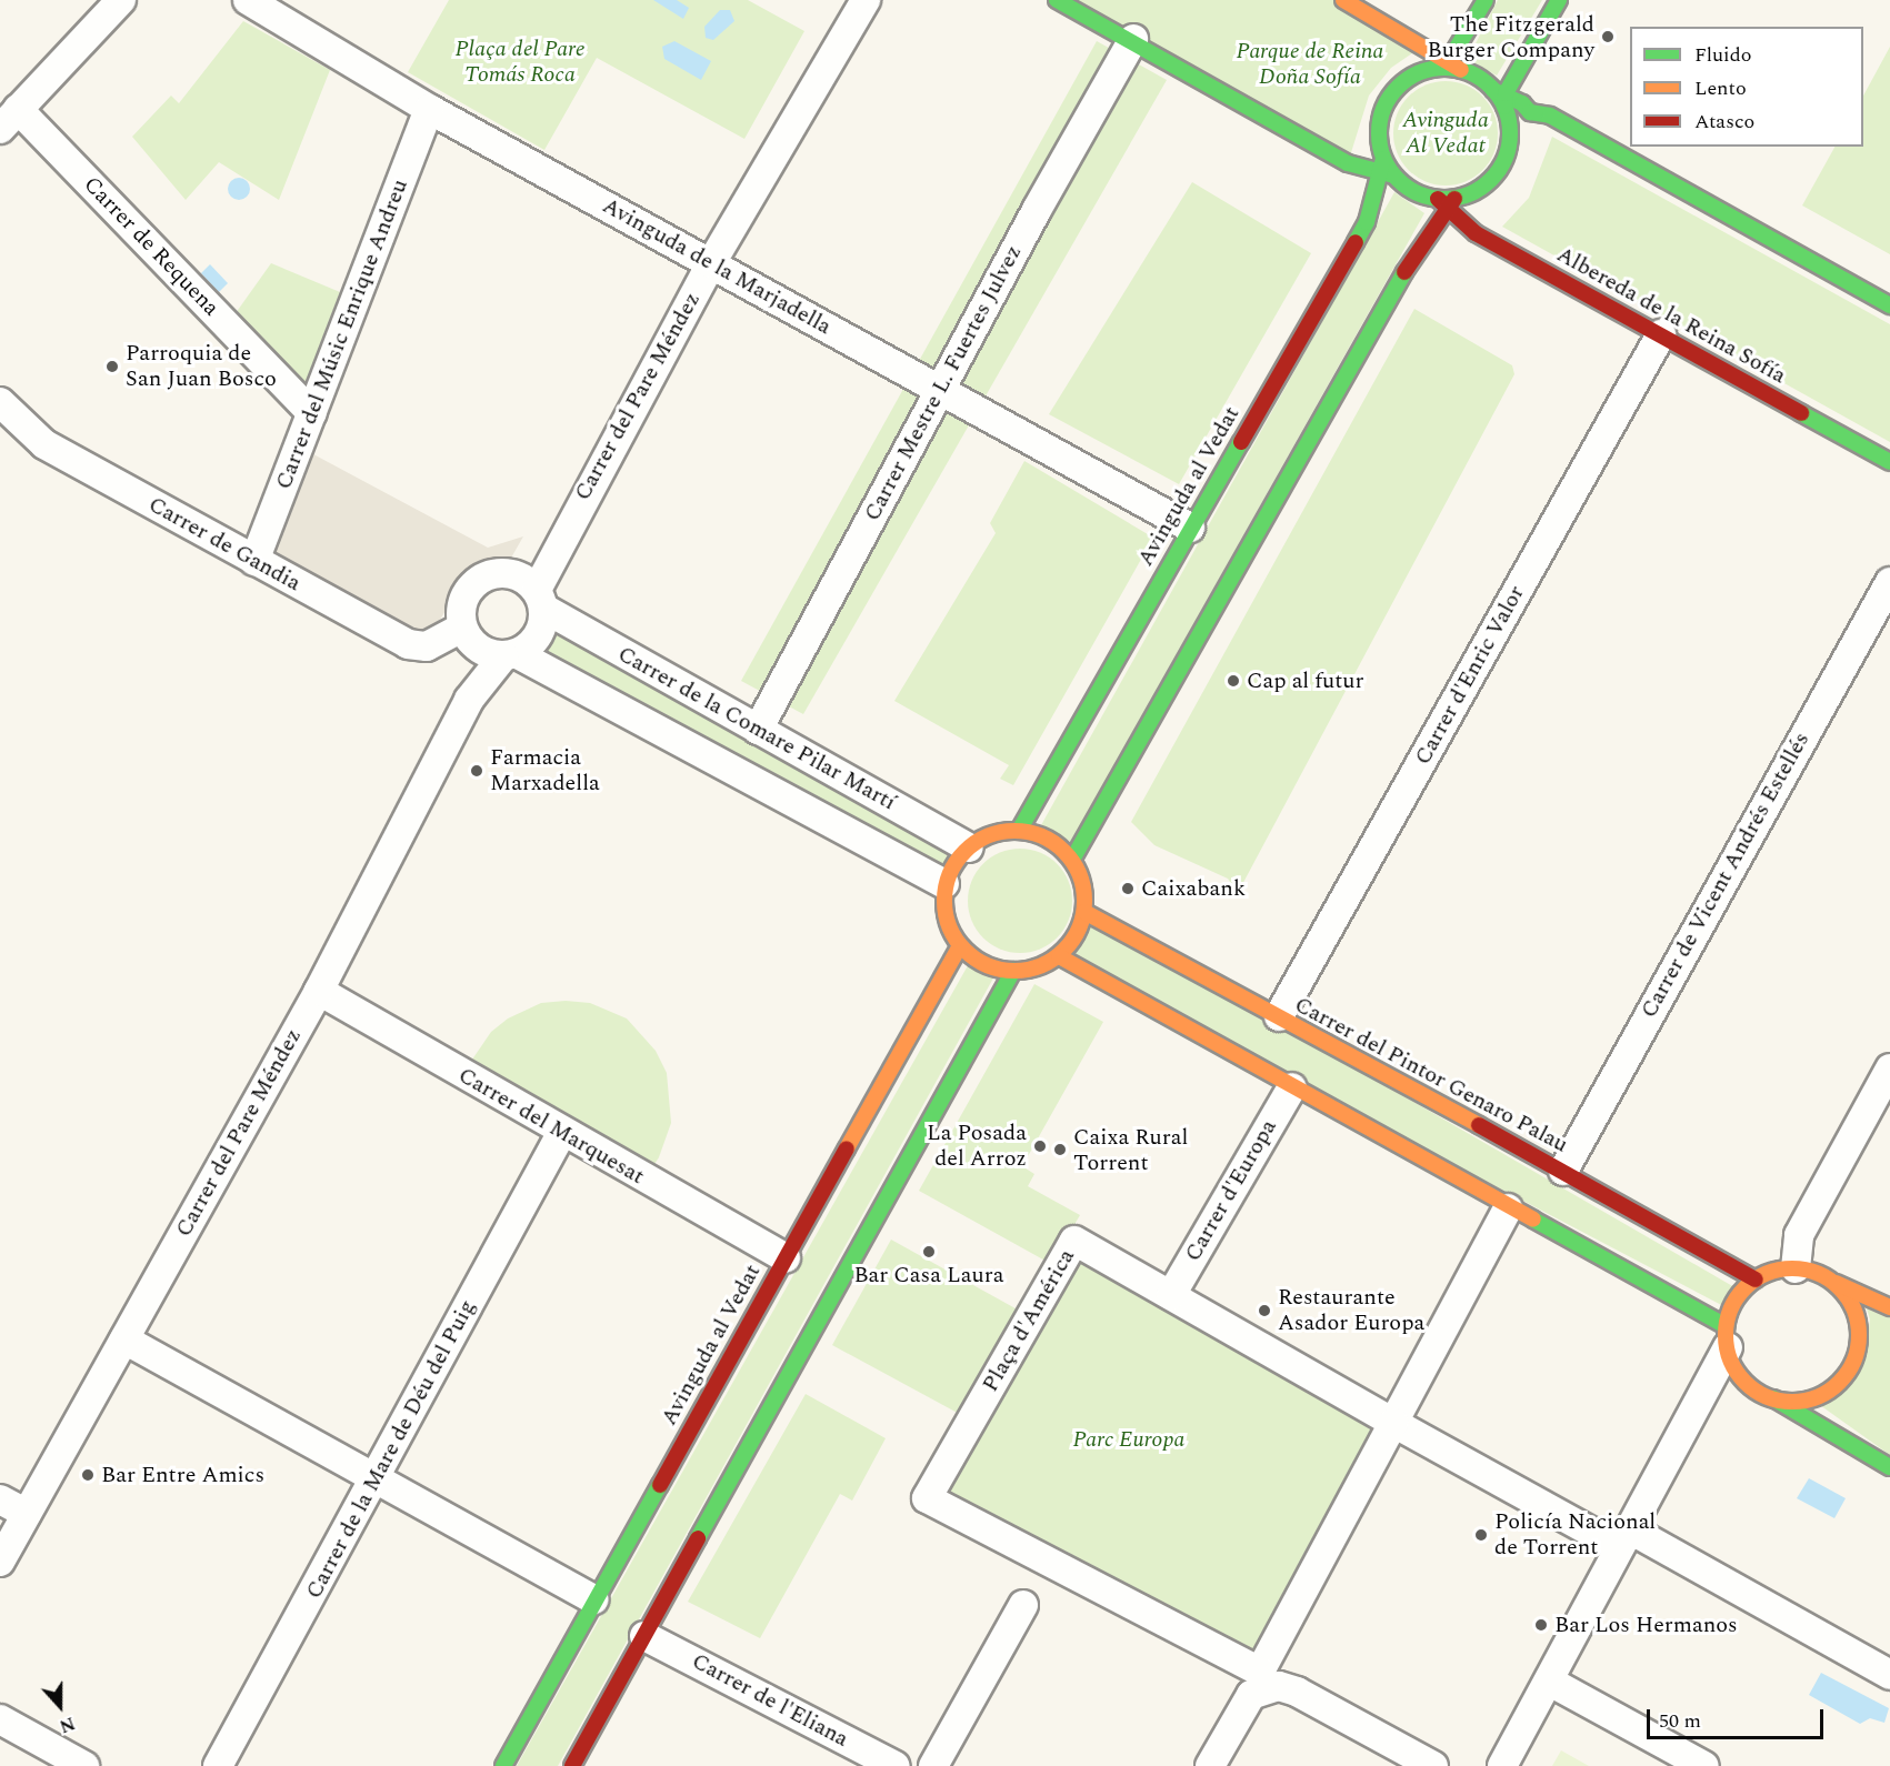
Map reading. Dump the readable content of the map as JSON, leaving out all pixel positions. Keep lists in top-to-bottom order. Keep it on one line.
{"streets":{"street":["Carrer de Requena","Avinguda de la Marjadella","Albereda de la Reina Sofía","Carrer del Músic Enrique Andreu","Carrer Mestre L. Fuertes Julvez","Carrer del Pare Méndez","Avinguda al Vedat","Carrer de Gandia","Carrer d'Enric Valor","Carrer de la Comare Pilar Martí","Carrer de Vicent Andrés Estellés","Carrer del Pintor Genaro Palau","Carrer del Marquesat","Carrer d'Europa","Plaça d'América","Carrer de la Mare de Déu del Puig","Carrer de l'Eliana"]},"crossings":[["Carrer de Requena","Carrer del Músic Enrique Andreu"],["Avinguda de la Marjadella","Carrer del Músic Enrique Andreu"],["Avinguda de la Marjadella","Carrer Mestre L. Fuertes Julvez"],["Avinguda de la Marjadella","Carrer del Pare Méndez"],["Avinguda de la Marjadella","Avinguda al Vedat"],["Albereda de la Reina Sofía","Avinguda al Vedat"],["Albereda de la Reina Sofía","Carrer d'Enric Valor"],["Carrer del Músic Enrique Andreu","Carrer de Gandia"],["Carrer Mestre L. Fuertes Julvez","Carrer de la Comare Pilar Martí"],["Carrer del Pare Méndez","Carrer de Gandia"],["Carrer del Pare Méndez","Carrer de la Comare Pilar Martí"],["Carrer del Pare Méndez","Carrer del Marquesat"],["Avinguda al Vedat","Carrer de la Comare Pilar Martí"],["Avinguda al Vedat","Carrer del Pintor Genaro Palau"],["Avinguda al Vedat","Carrer del Marquesat"],["Carrer de Gandia","Carrer de la Comare Pilar Martí"],["Carrer d'Enric Valor","Carrer del Pintor Genaro Palau"],["Carrer de la Comare Pilar Martí","Carrer del Pintor Genaro Palau"],["Carrer de Vicent Andrés Estellés","Carrer del Pintor Genaro Palau"],["Carrer del Marquesat","Carrer de la Mare de Déu del Puig"],["Carrer d'Europa","Plaça d'América"]],"parks":["Plaça del Pare Tomás Roca","Parque de Reina Doña Sofía","Avinguda Al Vedat","Parc Europa"],"places":["The Fitzgerald Burger Company","Parroquia de San Juan Bosco","Cap al futur","Farmacia Marxadella","Caixabank","La Posada del Arroz","Caixa Rural Torrent","Bar Casa Laura","Restaurante Asador Europa","Bar Entre Amics","Policía Nacional de Torrent","Bar Los Hermanos"],"legend":["Fluido","Lento","Atasco"],"scale_bar":"50 m","north":"bottom"}
